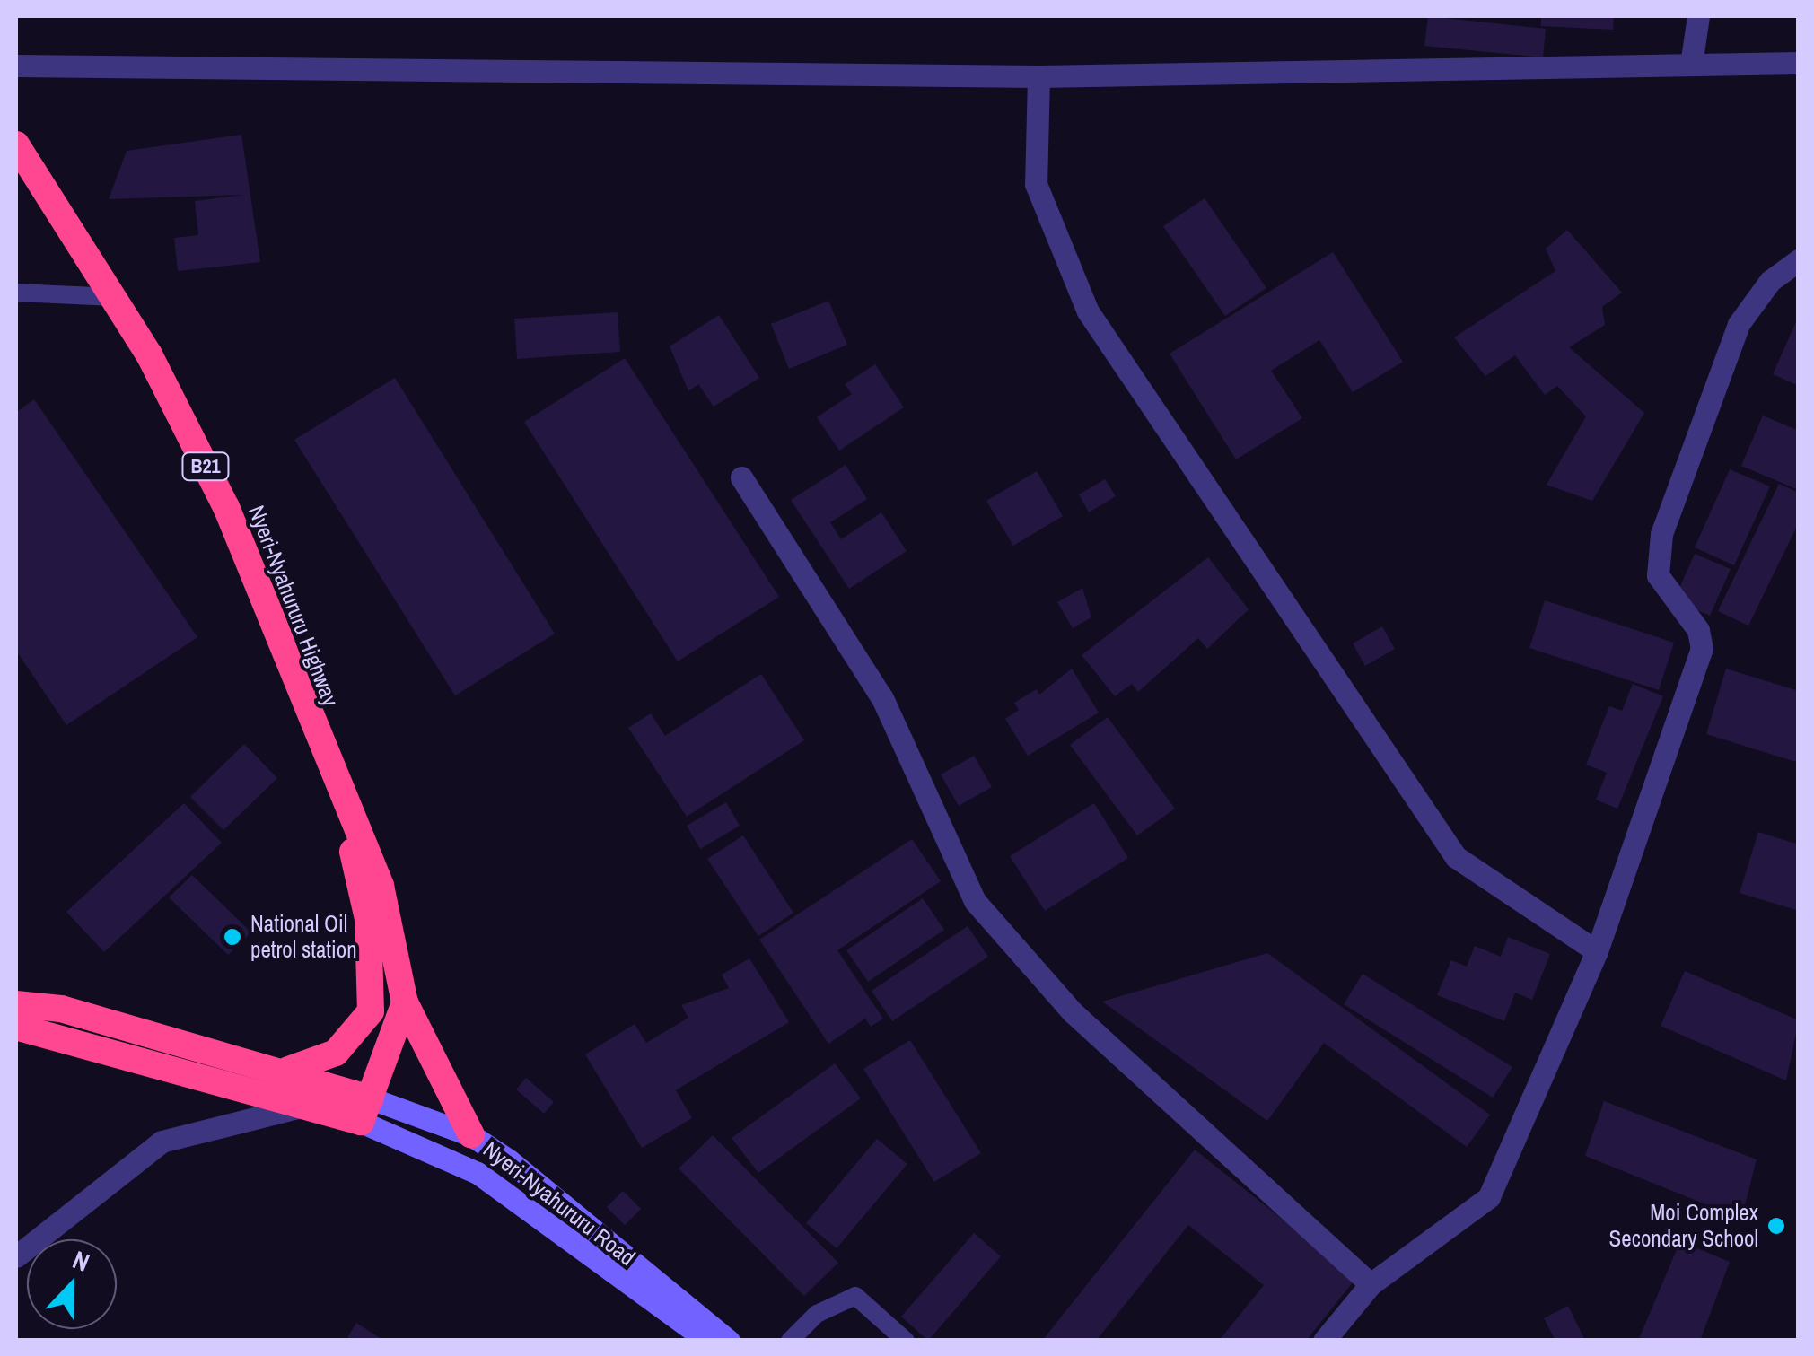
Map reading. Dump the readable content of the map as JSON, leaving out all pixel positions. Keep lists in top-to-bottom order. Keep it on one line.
{"streets":{"highway":["B21","Nyeri-Nyahururu Highway"],"main road":["Nyeri-Nyahururu Road"]},"crossings":[["B21","Nyeri-Nyahururu Highway"],["B21","Nyeri-Nyahururu Road"],["Nyeri-Nyahururu Highway","Nyeri-Nyahururu Road"]],"places":["National Oil petrol station","Moi Complex Secondary School"],"north":"top"}
